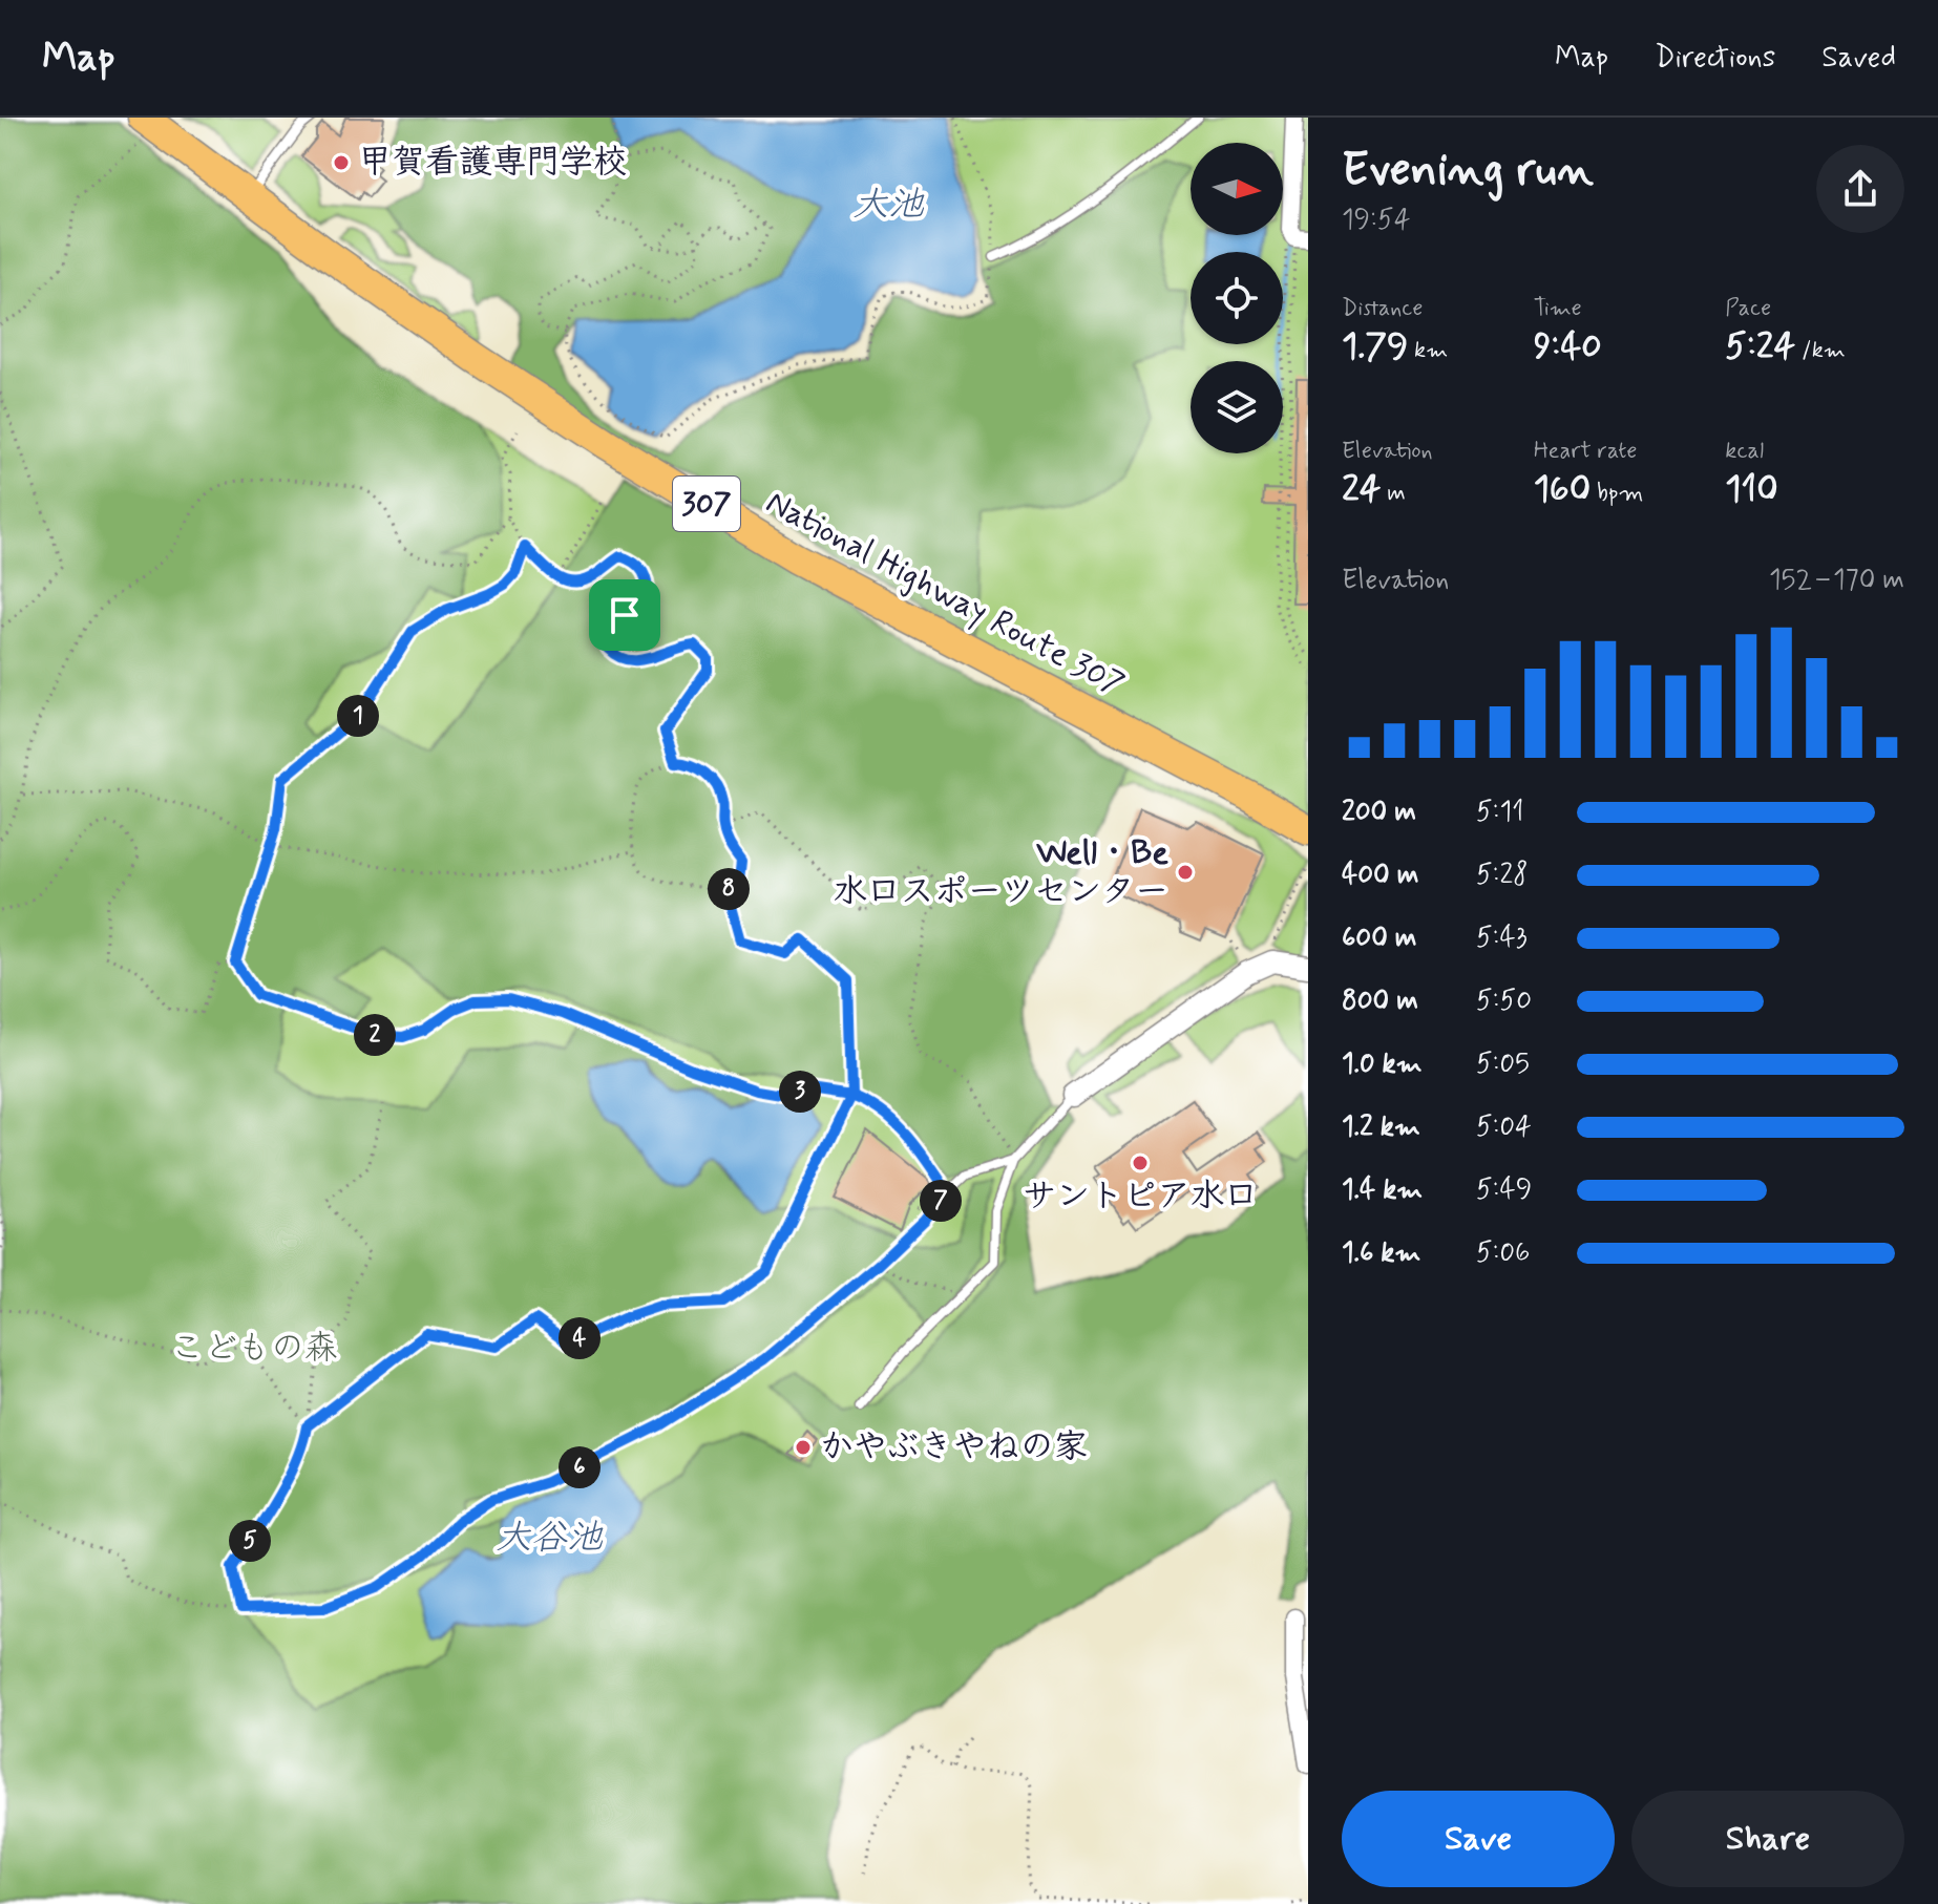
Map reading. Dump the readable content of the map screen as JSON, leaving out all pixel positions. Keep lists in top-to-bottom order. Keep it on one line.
{"streets":{"highway":["307","National Highway Route 307"]},"water":["大池","大谷池"],"parks":["こどもの森"],"places":["甲賀看護専門学校","Well・Be 水口スポーツセンター","サントピア水口","かやぶきやねの家"],"north":"right","page":{"header":"Map","nav":["Map","Directions","Saved"],"heading":["Evening run","19:54"],"stats":[["Distance","1.79 km"],["Time","9:40"],["Pace","5:24 /km"],["Elevation","24 m"],["Heart rate","160 bpm"],["kcal","110"]],"chart":["Elevation","152–170 m"],"pins":["1","8","2","3","7","4","6","5"],"list":[{"name":"200 m","note":"5:11"},{"name":"400 m","note":"5:28"},{"name":"600 m","note":"5:43"},{"name":"800 m","note":"5:50"},{"name":"1.0 km","note":"5:05"},{"name":"1.2 km","note":"5:04"},{"name":"1.4 km","note":"5:49"},{"name":"1.6 km","note":"5:06"}],"buttons":["Save","Share"]}}
